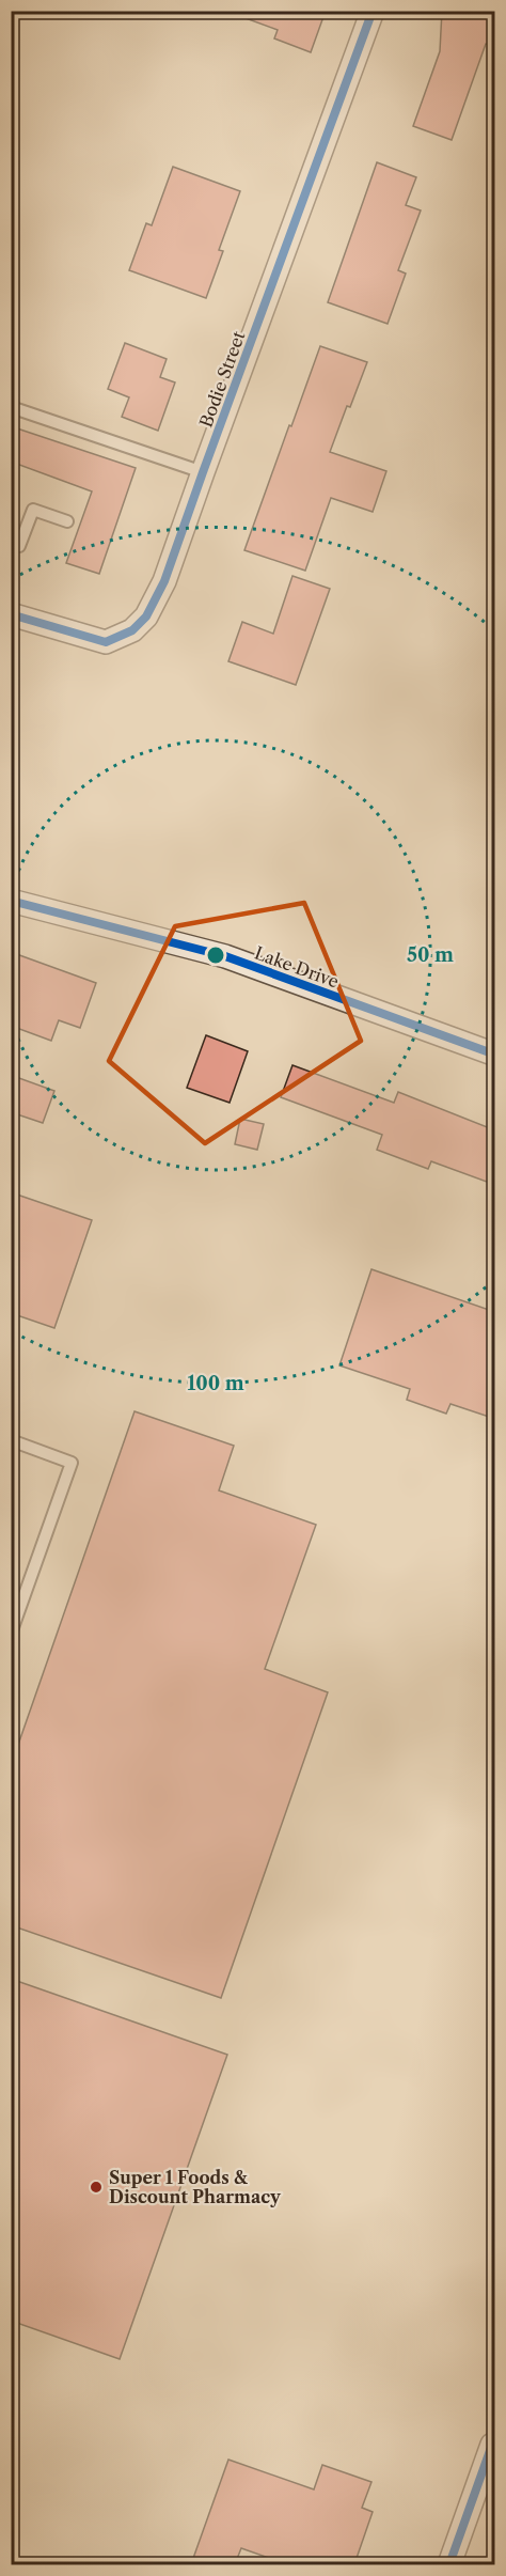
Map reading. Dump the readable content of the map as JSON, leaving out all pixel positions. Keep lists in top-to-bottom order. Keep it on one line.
{"streets":{"street":["Bodie Street","Lake Drive"]},"places":["Super 1 Foods & Discount Pharmacy"],"rings":["50 m","100 m"]}
